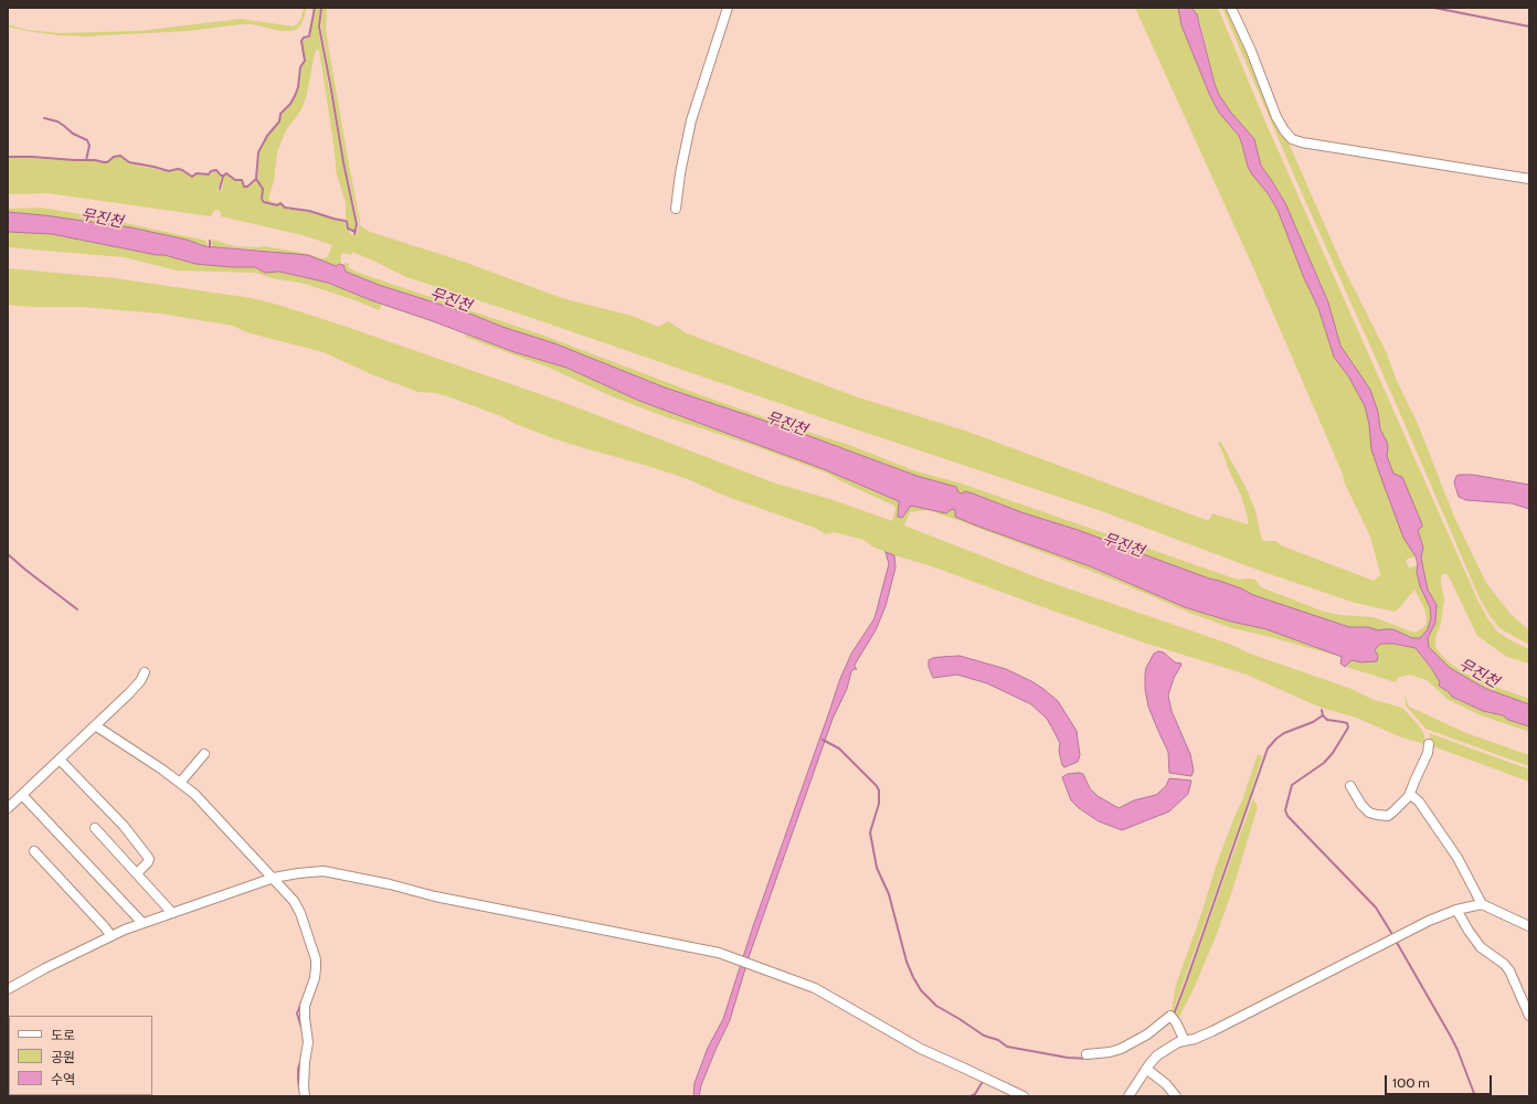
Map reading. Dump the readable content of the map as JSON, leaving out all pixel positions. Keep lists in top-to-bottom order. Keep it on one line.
{"water":["무진천"],"legend":["도로","공원","수역"],"scale_bar":"100 m"}
